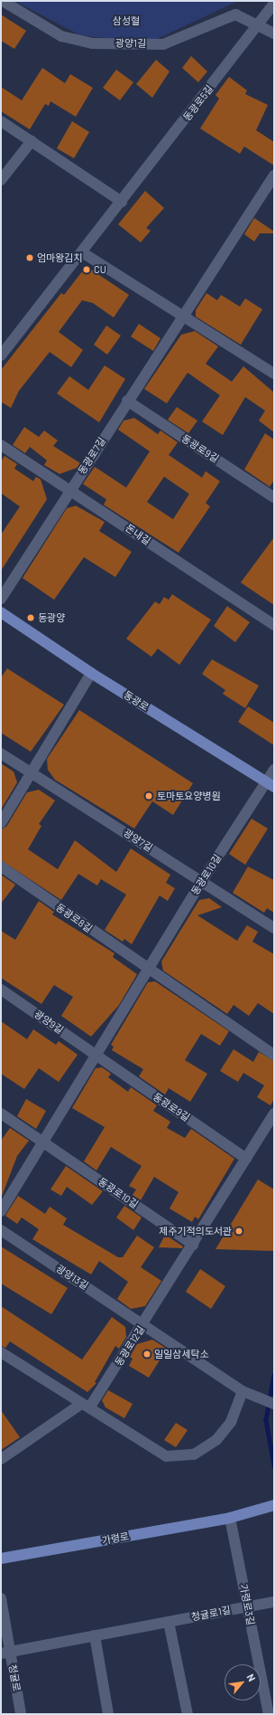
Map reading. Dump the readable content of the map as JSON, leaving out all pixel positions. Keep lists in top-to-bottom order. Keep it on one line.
{"streets":{"main road":["동광로","가령로"],"street":["광양1길","동광로5길","동광로9길","동광로7길","돈내길","광양7길","동광로10길","동광로8길","광양9길","광양13길","동광로12길","가령로3길","청귤로1길","청귤로"]},"crossings":[["광양1길","동광로5길"],["동광로9길","동광로7길"],["동광로9길","동광로10길"],["동광로9길","광양9길"],["동광로9길","동광로12길"],["동광로7길","돈내길"],["동광로","동광로10길"],["광양7길","동광로10길"],["동광로10길","동광로8길"],["동광로10길","광양9길"],["동광로10길","동광로12길"],["광양13길","동광로12길"],["가령로","가령로3길"],["가령로3길","청귤로1길"],["청귤로1길","청귤로"]],"parks":["삼성혈"],"places":["엄마왕김치","CU","동광양","토마토요양병원","제주기적의도서관","일일삼세탁소"],"north":"top right"}
